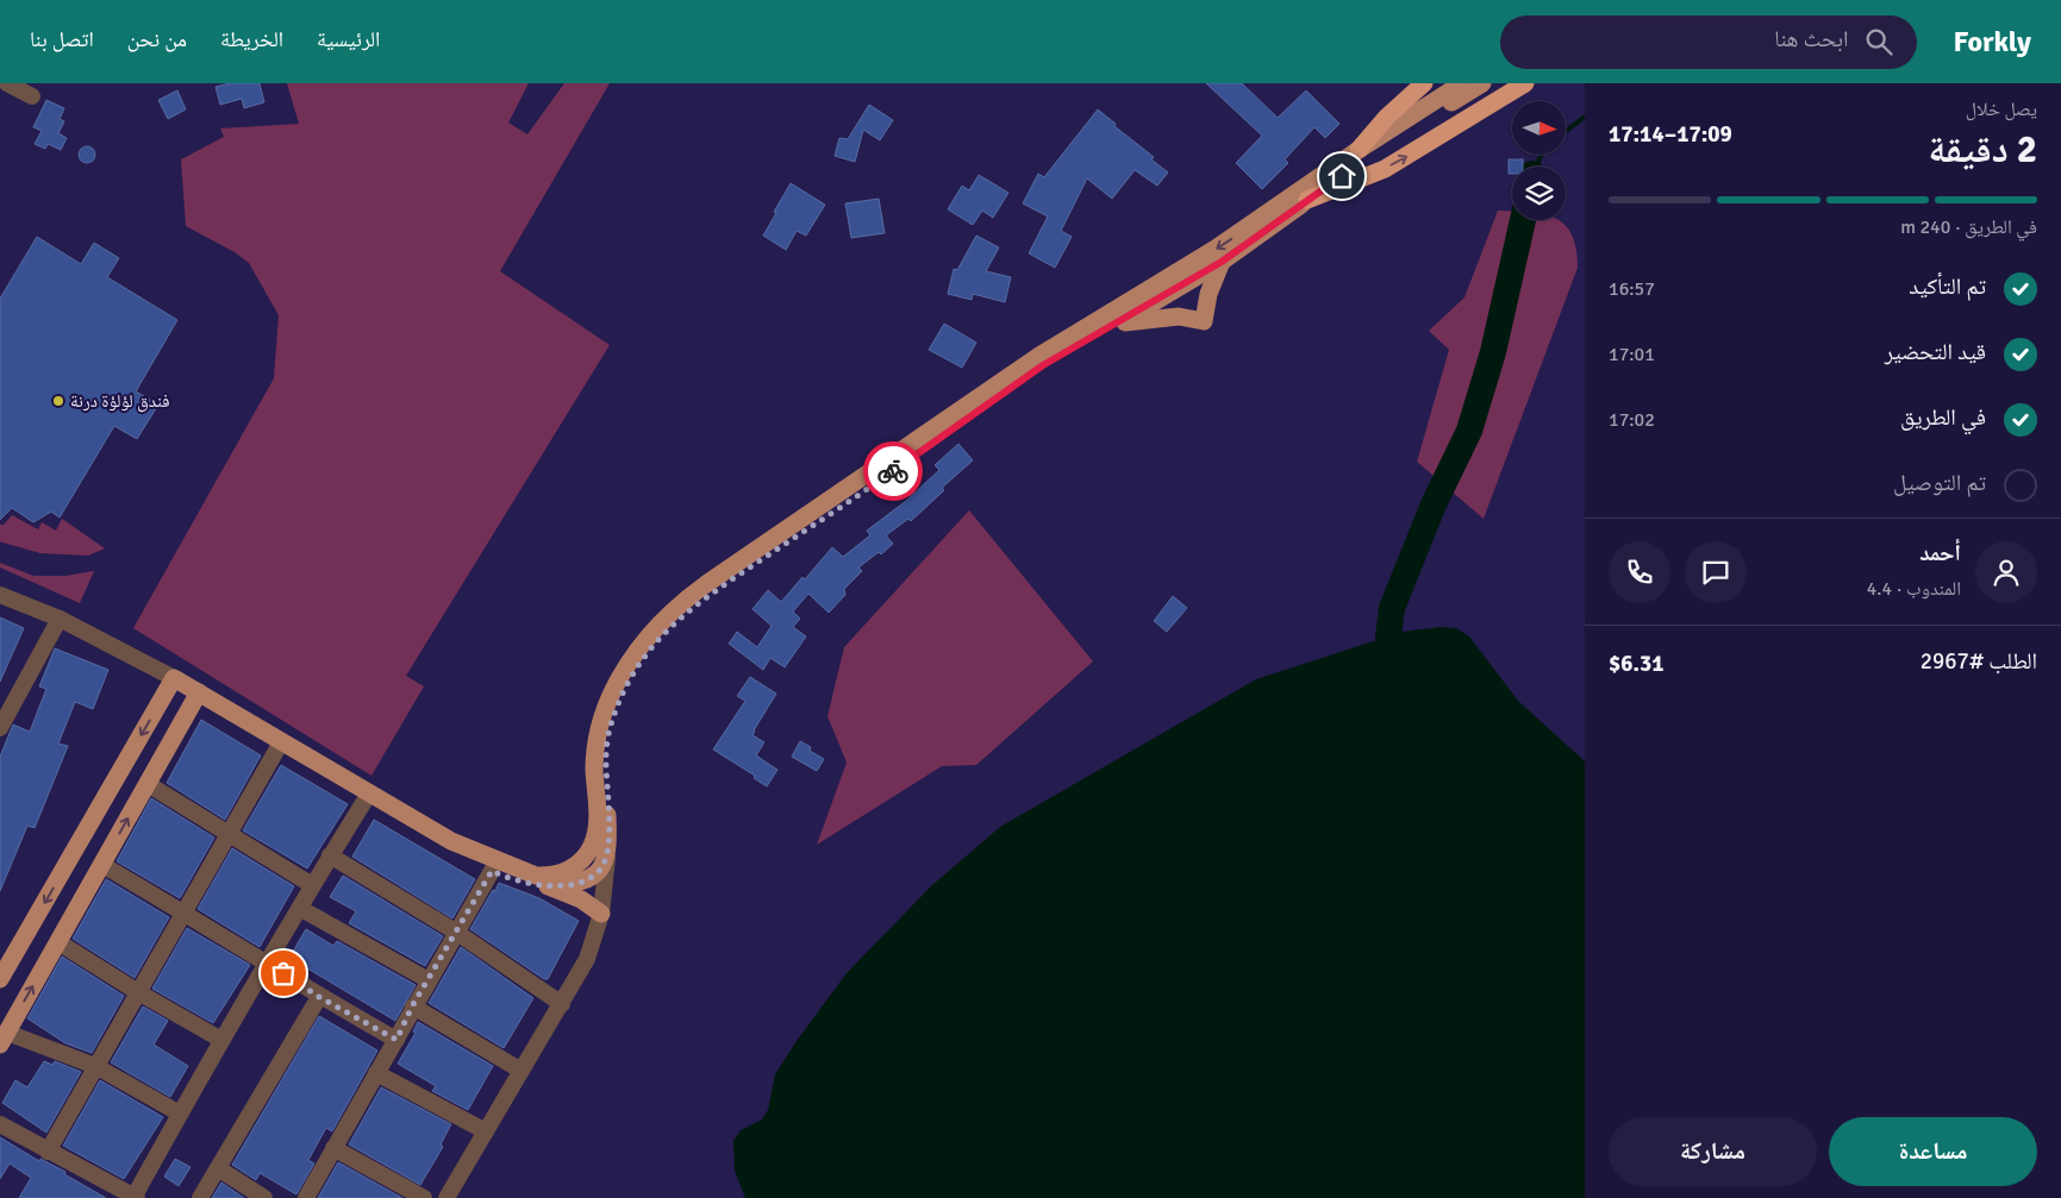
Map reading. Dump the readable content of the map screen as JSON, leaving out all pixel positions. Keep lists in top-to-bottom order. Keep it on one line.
{"places":["فندق لؤلؤة درنة"],"north":"right","page":{"header":"Forkly","search":"ابحث هنا","nav":["الرئيسية","الخريطة","من نحن","اتصل بنا"],"heading":["2 دقيقة","يصل خلال","17:09–17:14"],"panel":["أحمد","المندوب · 4.4","الطلب #2967","$6.31"],"bar":"في الطريق · 240 m","list":[["تم التأكيد","16:57"],["قيد التحضير","17:01"],["في الطريق","17:02"],"تم التوصيل"],"buttons":["مساعدة","مشاركة"]}}
